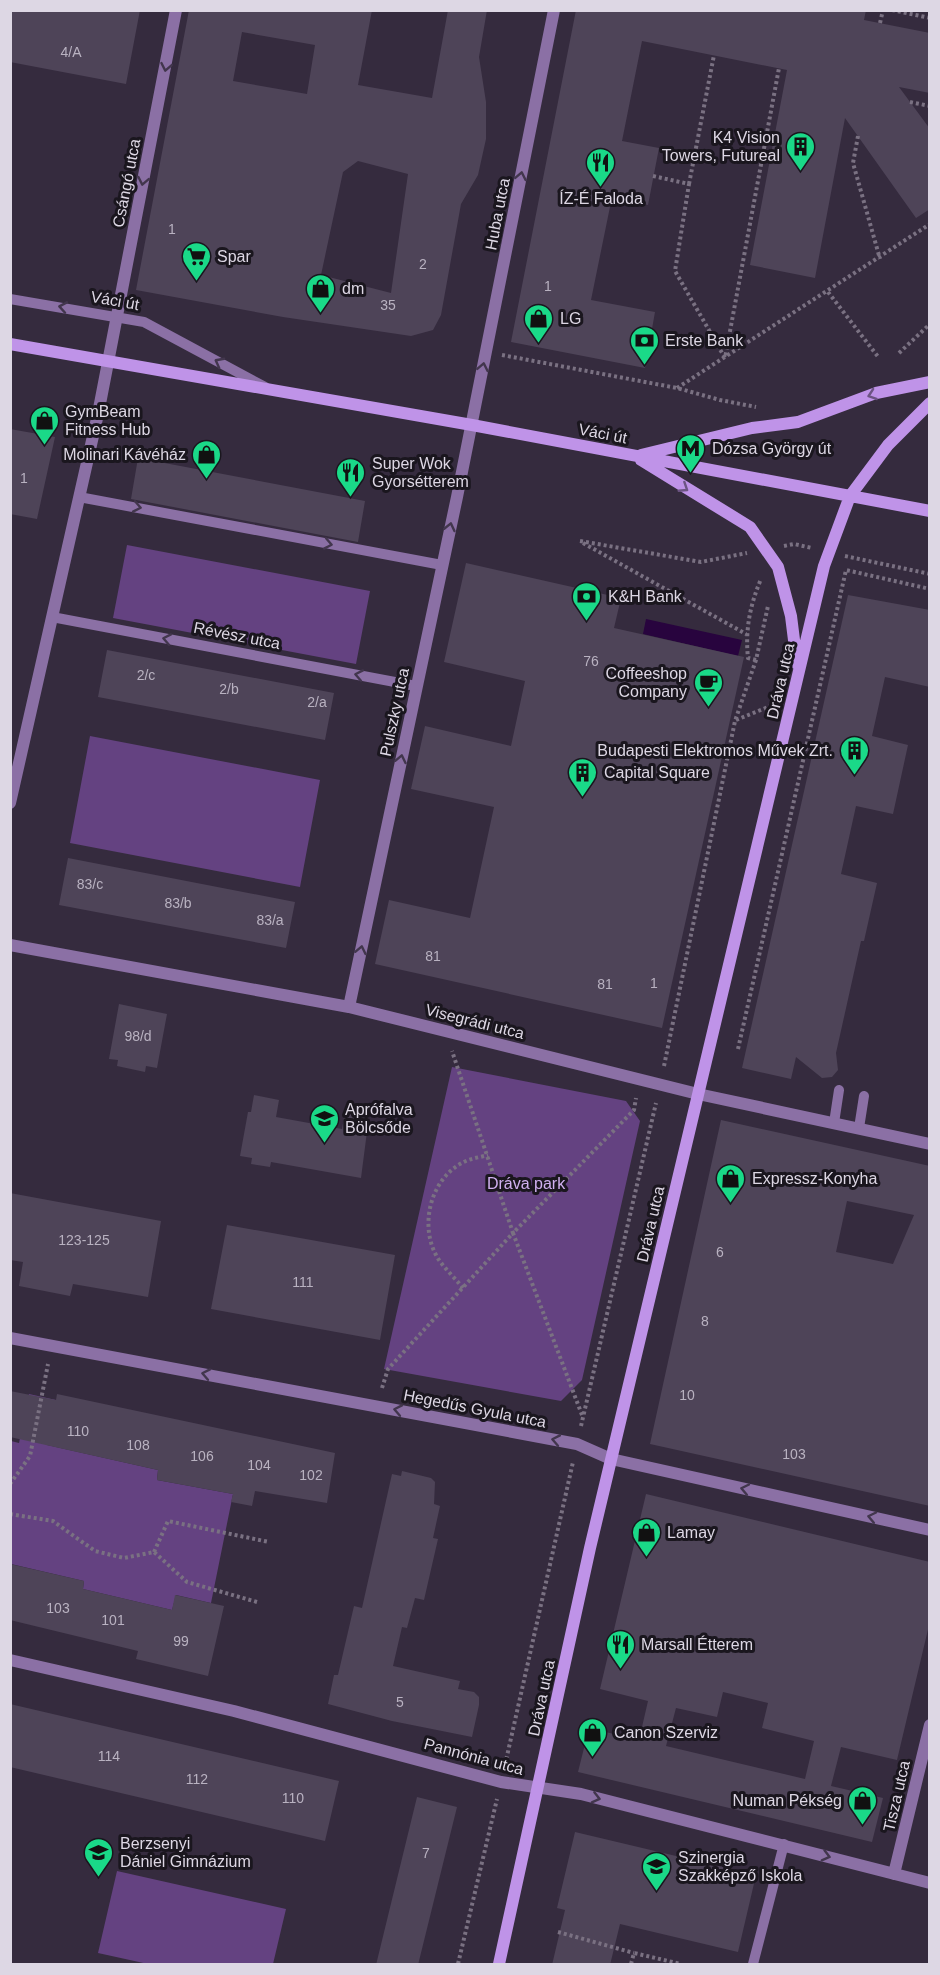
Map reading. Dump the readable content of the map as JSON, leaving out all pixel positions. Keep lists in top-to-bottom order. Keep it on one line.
{"streets":{"main road":["Váci út","Dráva utca"],"street":["Csángó utca","Huba utca","Pulszky utca","Visegrádi utca","Hegedűs Gyula utca","Pannónia utca","Tisza utca"],"lane":["Révész utca"]},"crossings":[["Csángó utca","Váci út"],["Huba utca","Váci út"],["Huba utca","Pulszky utca"],["Váci út","Dráva utca"],["Váci út","Pulszky utca"],["Révész utca","Pulszky utca"],["Dráva utca","Visegrádi utca"],["Dráva utca","Hegedűs Gyula utca"],["Dráva utca","Pannónia utca"],["Pulszky utca","Visegrádi utca"],["Pannónia utca","Tisza utca"]],"one_way":["Csángó utca","Huba utca","Révész utca","Pulszky utca","Hegedűs Gyula utca","Pannónia utca"],"parks":["Dráva park"],"places":{"building":["K4 Vision Towers, Futureal","Budapesti Elektromos Művek Zrt.","Capital Square"],"restaurant":["ÍZ-É Faloda","Super Wok Gyorsétterem","Marsall Étterem"],"supermarket":["Spar"],"shop":["dm","LG","GymBeam Fitness Hub","Molinari Kávéház","Expressz-Konyha","Lamay","Canon Szerviz","Numan Pékség"],"bank":["Erste Bank","K&H Bank"],"metro station":["Dózsa György út"],"cafe":["Coffeeshop Company"],"school or university":["Aprófalva Bölcsőde","Berzsenyi Dániel Gimnázium","Szinergia Szakképző Iskola"]},"house_numbers":["4/A","1","2","1","35","1","76","2/c","2/b","2/a","83/c","83/b","83/a","81","1","81","98/d","123-125","6","111","8","10","110","108","103","106","104","102","103","101","99","5","114","112","110","7"]}
